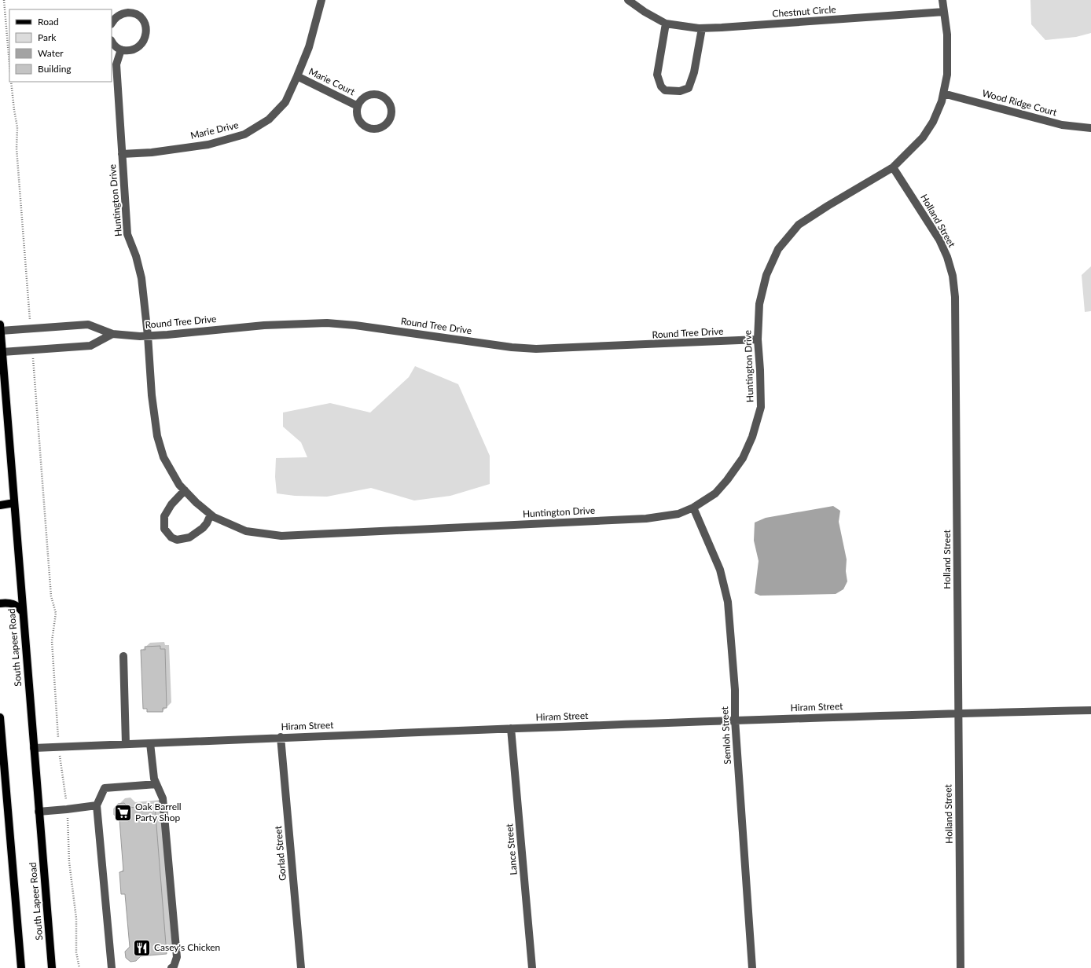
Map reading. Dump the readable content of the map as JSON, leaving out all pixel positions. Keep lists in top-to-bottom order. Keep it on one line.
{"streets":{"main road":["South Lapeer Road"],"street":["Chestnut Circle","Marie Court","Wood Ridge Court","Marie Drive","Huntington Drive","Holland Street","Round Tree Drive","Hiram Street","Semloh Street","Lance Street","Gorlad Street"]},"crossings":[["Chestnut Circle","Huntington Drive"],["Marie Court","Marie Drive"],["Wood Ridge Court","Huntington Drive"],["Marie Drive","Huntington Drive"],["Huntington Drive","Holland Street"],["Huntington Drive","Round Tree Drive"],["Huntington Drive","Semloh Street"],["Holland Street","Hiram Street"],["Round Tree Drive","South Lapeer Road"],["South Lapeer Road","Hiram Street"],["Hiram Street","Semloh Street"],["Hiram Street","Lance Street"],["Hiram Street","Gorlad Street"]],"places":{"supermarket":["Oak Barrell Party Shop"],"restaurant":["Casey's Chicken"]},"legend":["Road","Park","Water","Building"]}
